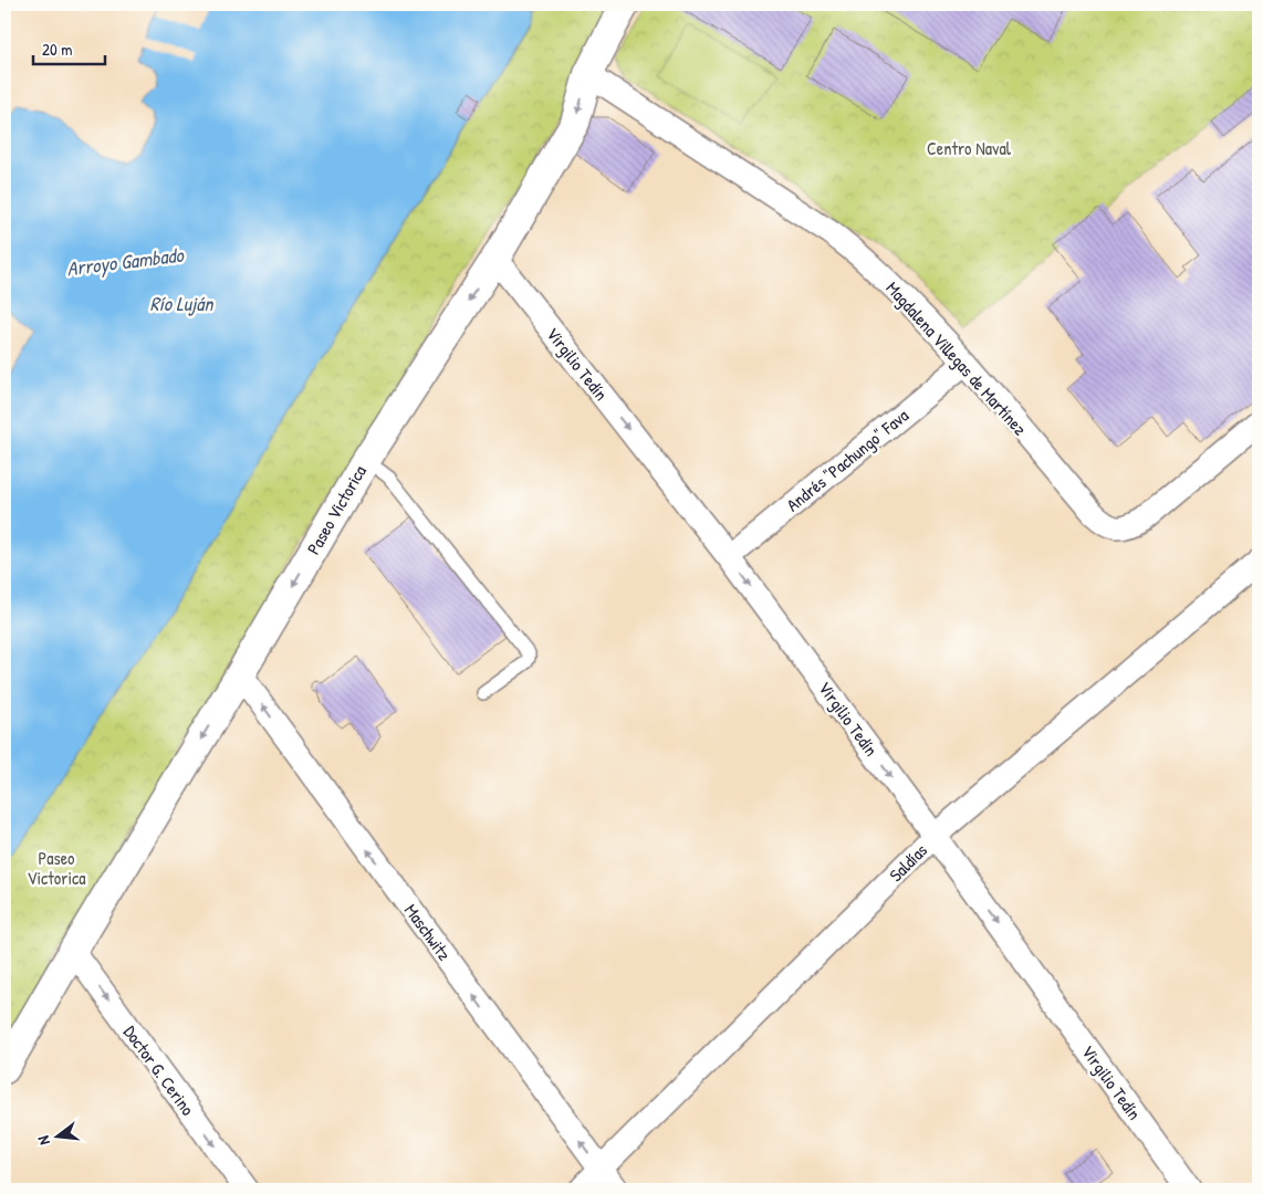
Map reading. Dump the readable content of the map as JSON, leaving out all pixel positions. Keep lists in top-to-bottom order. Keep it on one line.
{"streets":{"street":["Magdalena Villegas de Martínez","Virgilio Tedín","Andrés \"Pachungo\" Fava","Paseo Victorica","Saldías","Maschwitz","Doctor G. Cerino"]},"crossings":[["Magdalena Villegas de Martínez","Andrés \"Pachungo\" Fava"],["Magdalena Villegas de Martínez","Paseo Victorica"],["Virgilio Tedín","Andrés \"Pachungo\" Fava"],["Virgilio Tedín","Paseo Victorica"],["Virgilio Tedín","Saldías"],["Paseo Victorica","Maschwitz"],["Paseo Victorica","Doctor G. Cerino"],["Saldías","Maschwitz"]],"one_way":["Virgilio Tedín","Paseo Victorica","Maschwitz","Doctor G. Cerino"],"water":["Arroyo Gambado","Río Luján"],"parks":["Centro Naval","Paseo Victorica"],"scale_bar":"20 m","north":"left"}
